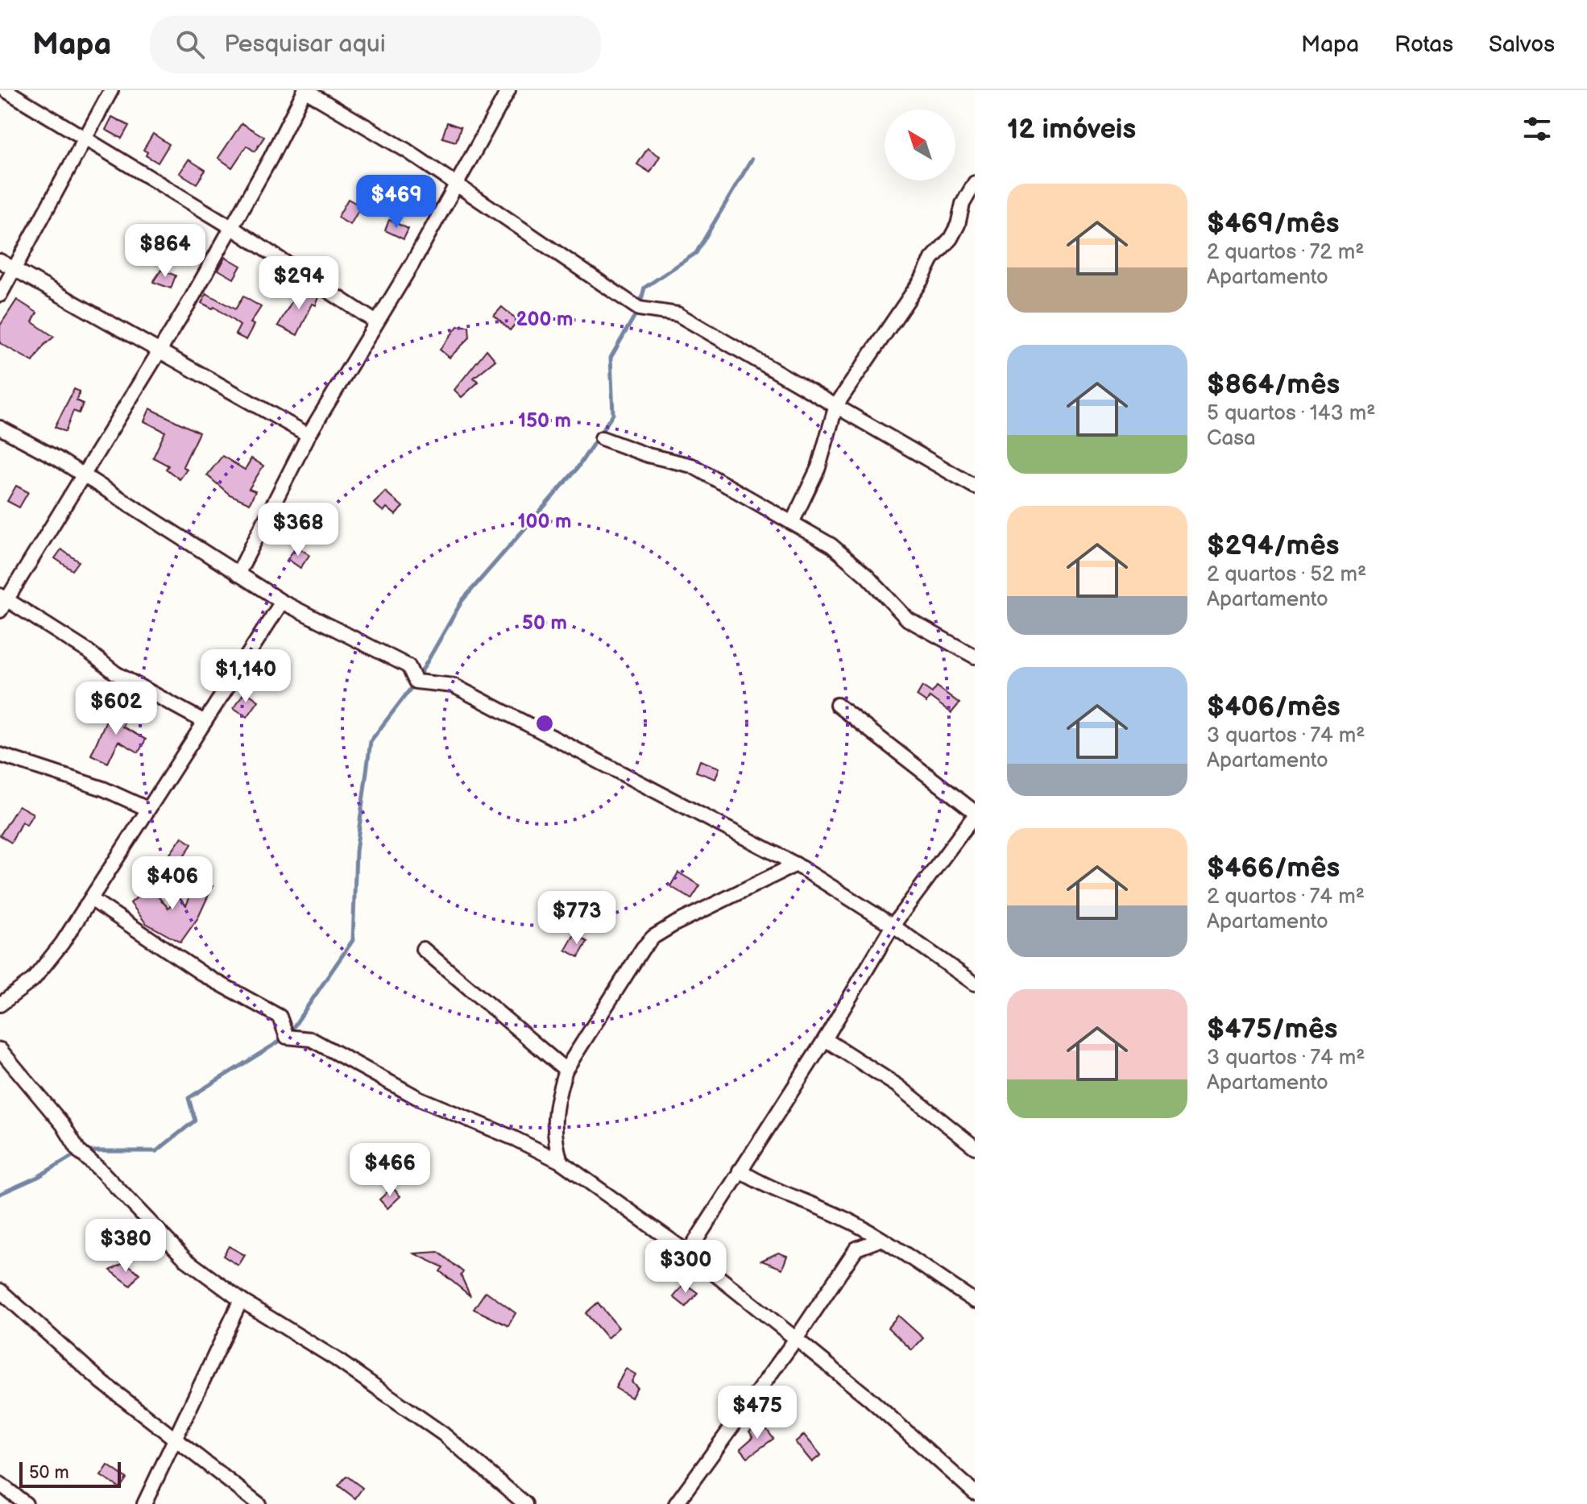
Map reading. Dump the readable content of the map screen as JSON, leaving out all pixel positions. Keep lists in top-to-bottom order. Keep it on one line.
{"scale_bar":"50 m","north":"top left","page":{"header":"Mapa","search":"Pesquisar aqui","nav":["Mapa","Rotas","Salvos"],"heading":"12 imóveis","list":[{"name":"$469/mês","note":"2 quartos · 72 m² · Apartamento"},{"name":"$864/mês","note":"5 quartos · 143 m² · Casa"},{"name":"$294/mês","note":"2 quartos · 52 m² · Apartamento"},{"name":"$406/mês","note":"3 quartos · 74 m² · Apartamento"},{"name":"$466/mês","note":"2 quartos · 74 m² · Apartamento"},{"name":"$475/mês","note":"3 quartos · 74 m² · Apartamento"}],"price":["$469","$864","$294","$368","$1,140","$602","$406","$773","$466","$380","$300","$475"],"scale":"50 m"},"rings":["200 m","150 m","100 m","50 m"]}
